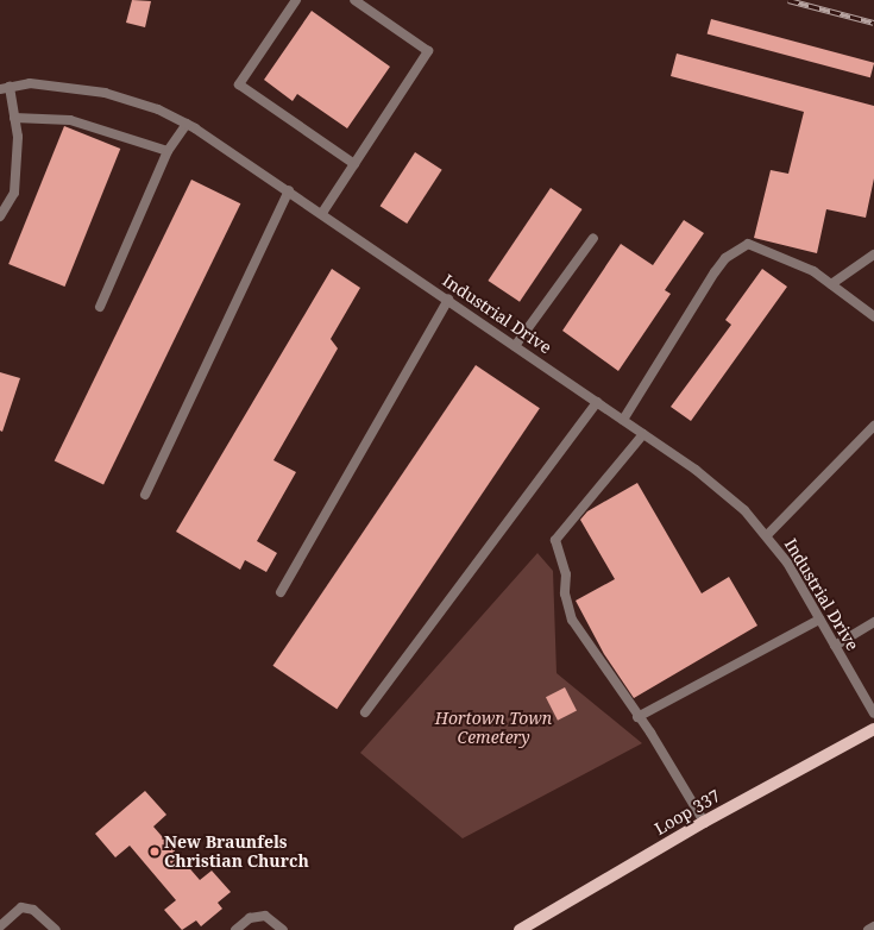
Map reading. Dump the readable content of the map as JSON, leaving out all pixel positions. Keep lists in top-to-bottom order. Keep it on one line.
{"streets":{"main road":["Loop 337"],"street":["Industrial Drive"]},"parks":["Hortown Town Cemetery"],"places":["New Braunfels Christian Church"]}
